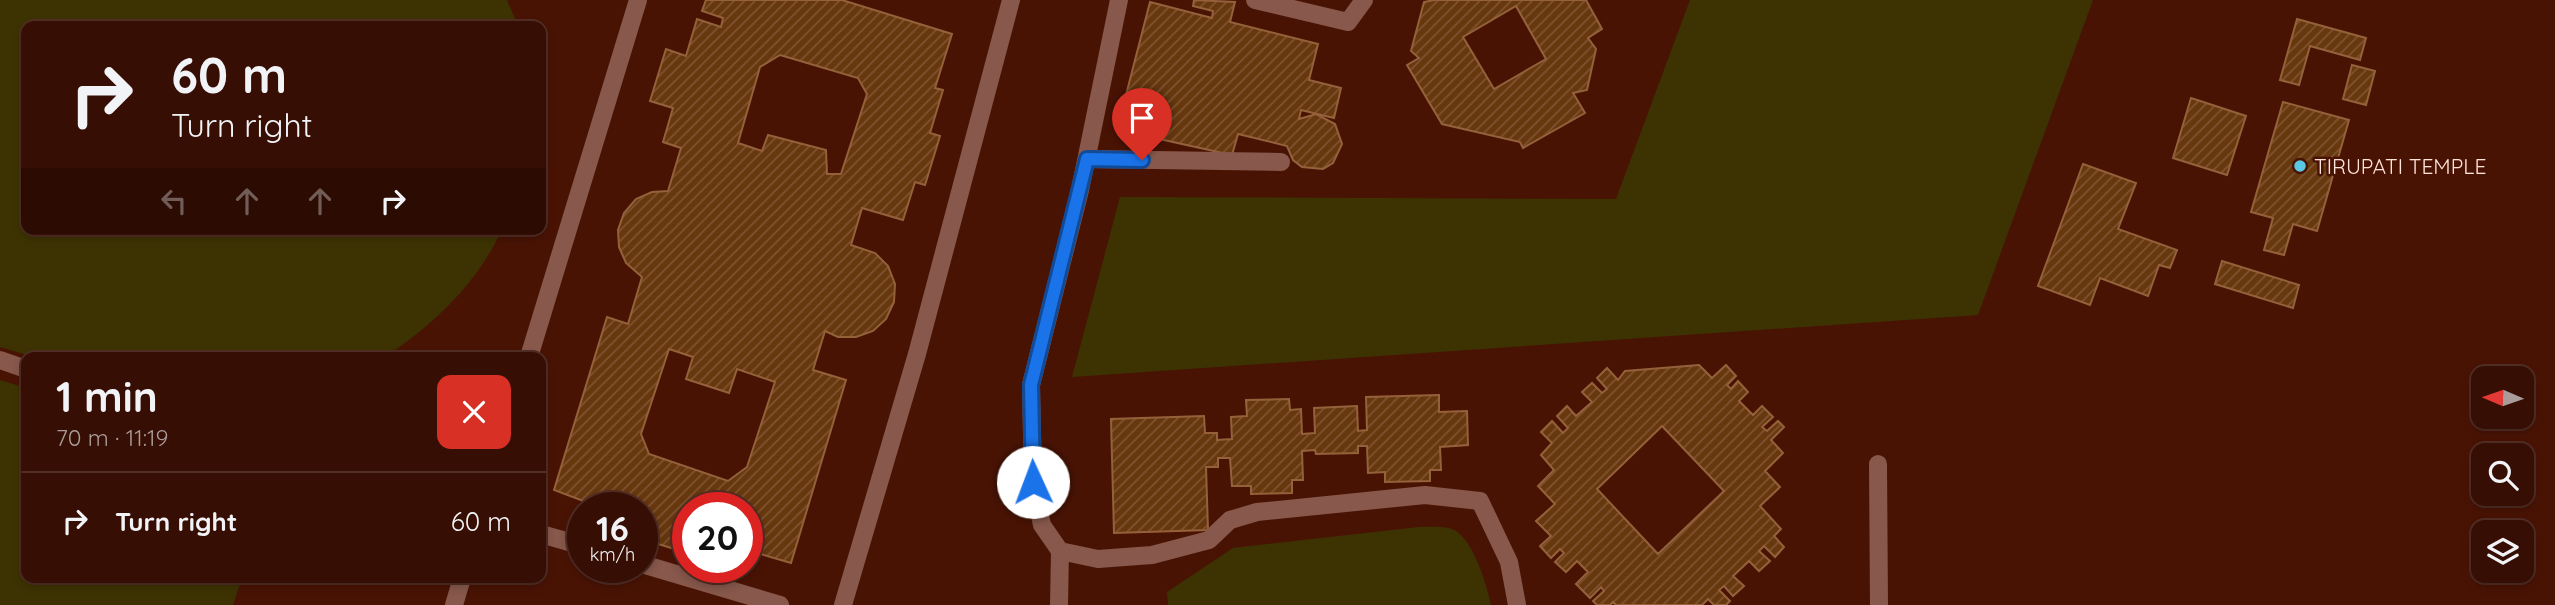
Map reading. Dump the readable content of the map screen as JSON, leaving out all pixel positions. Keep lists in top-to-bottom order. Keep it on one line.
{"places":["TIRUPATI TEMPLE"],"north":"left","page":{"turn":["60 m","Turn right"],"heading":["1 min","70 m · 11:19"],"list":[{"name":"Turn right","value":"60 m"}],"speed":"16 km/h","limit":"20"}}
